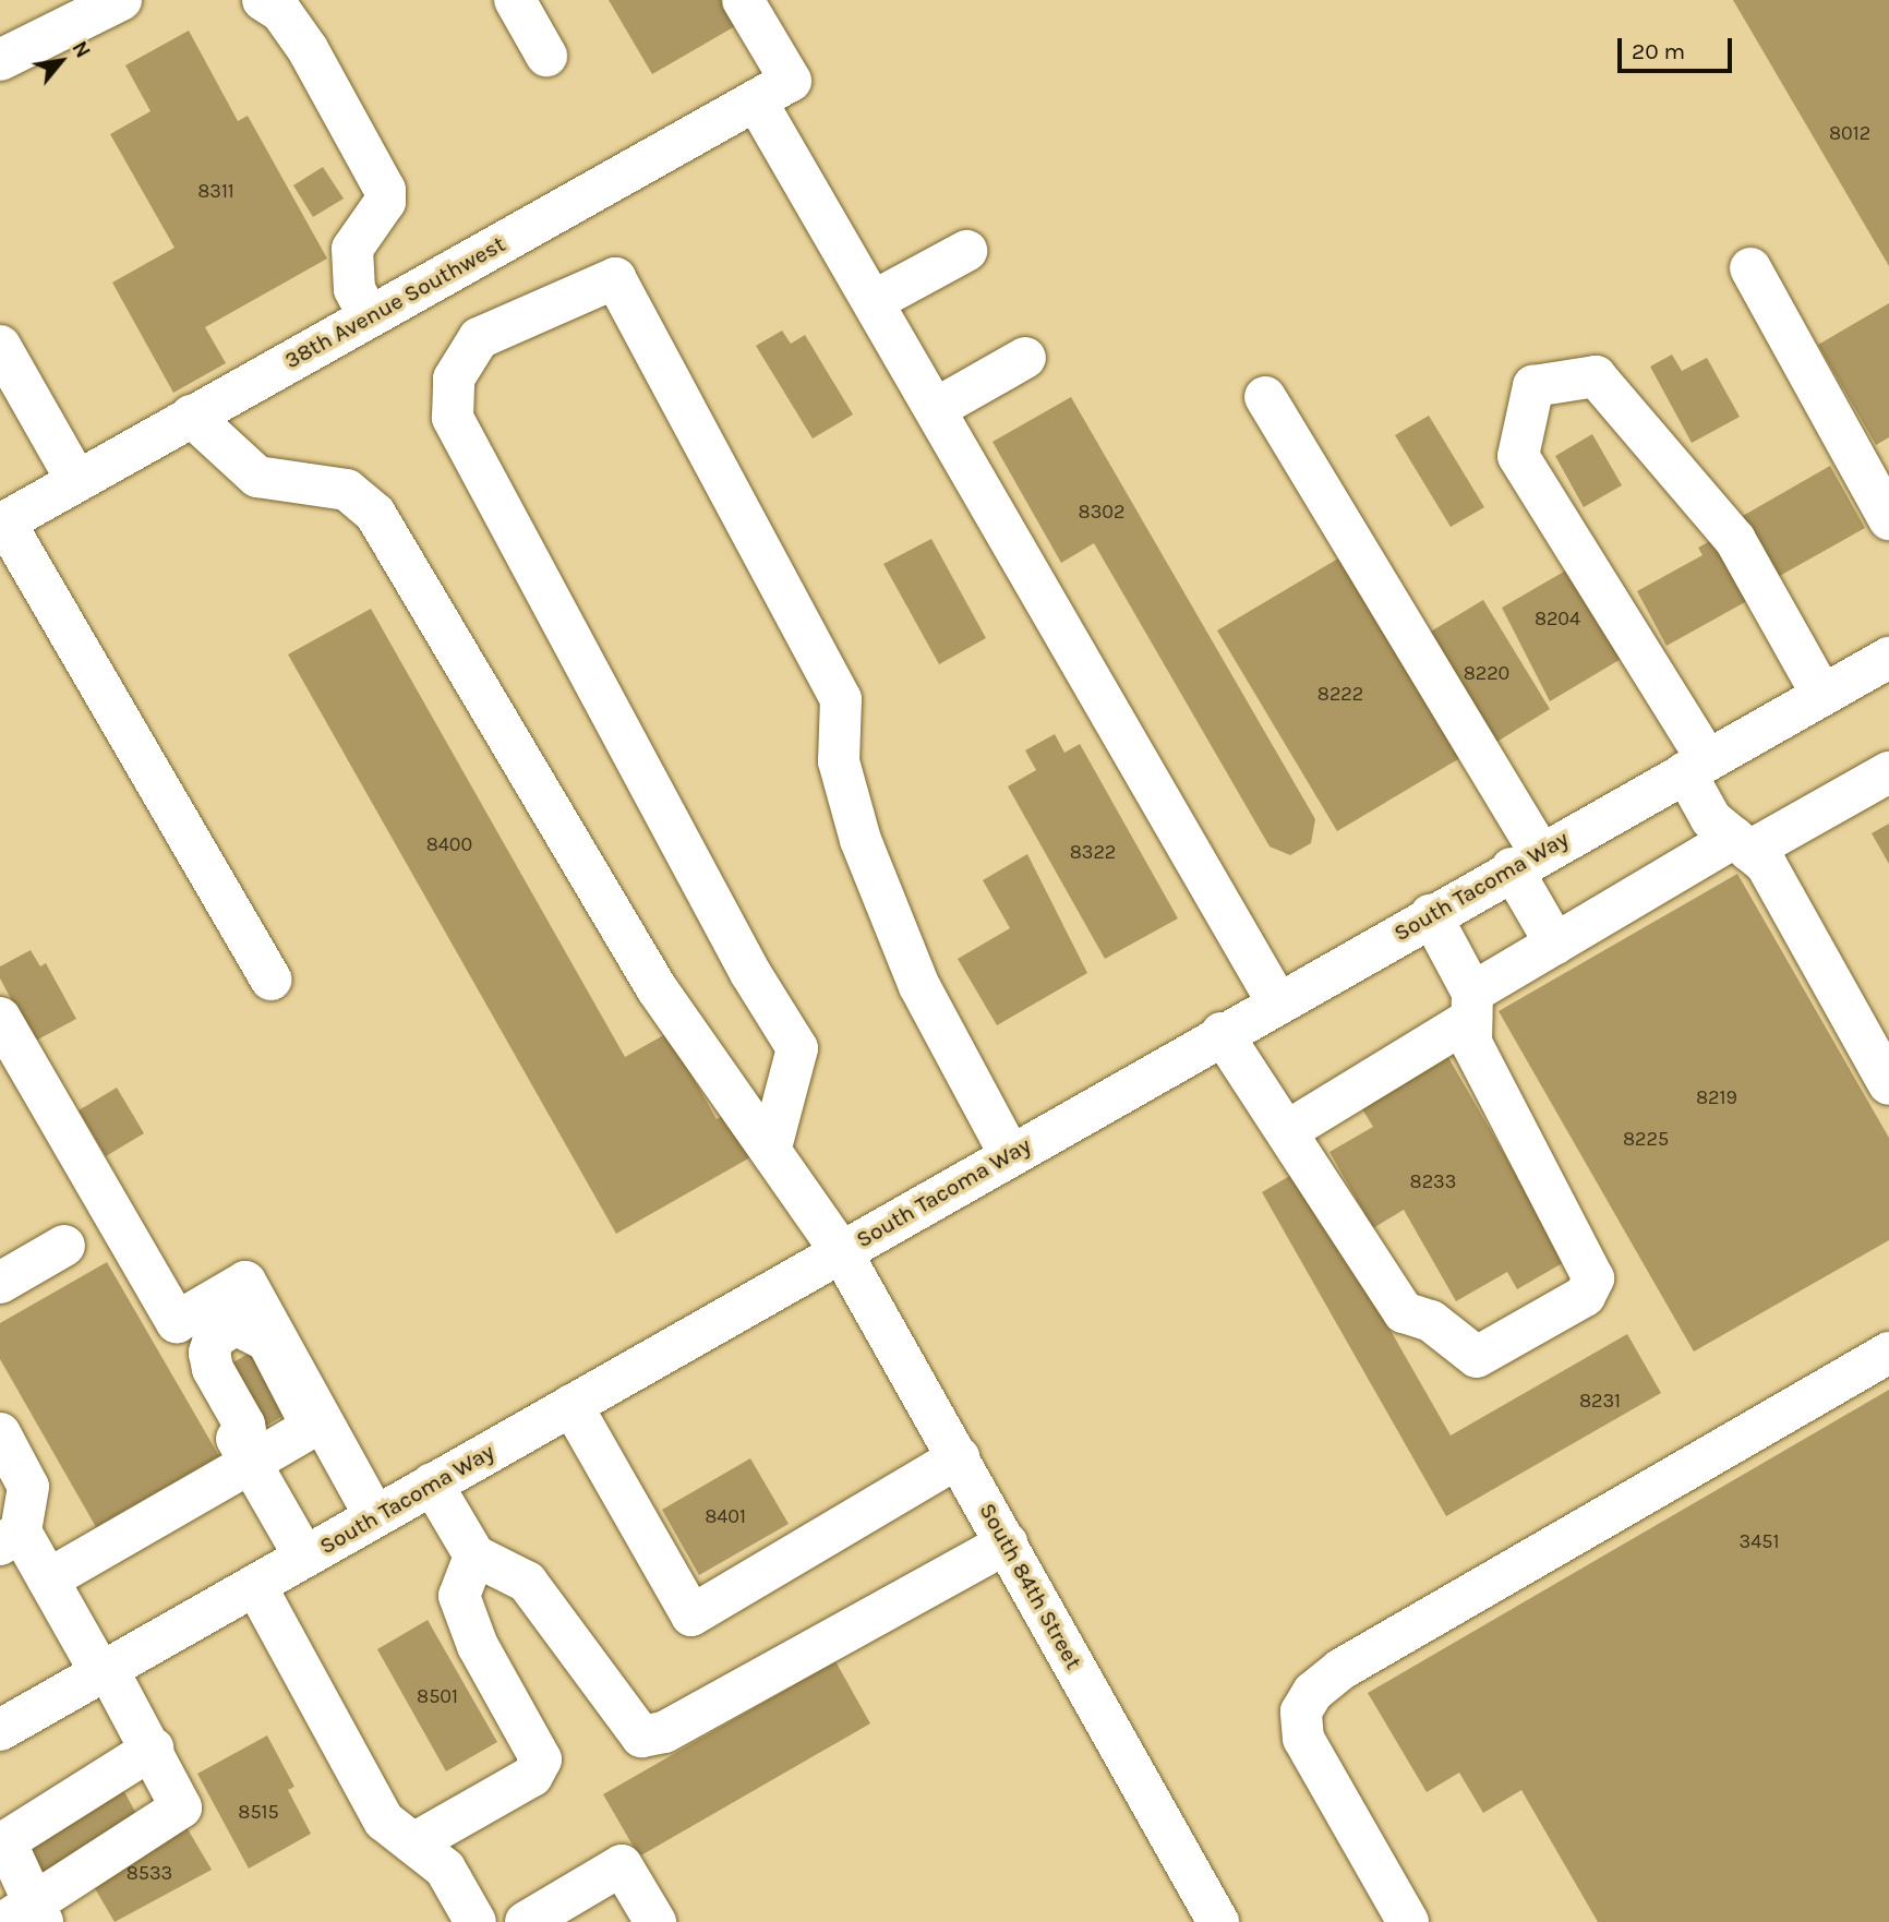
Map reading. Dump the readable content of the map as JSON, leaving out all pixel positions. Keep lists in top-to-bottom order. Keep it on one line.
{"streets":{"main road":["38th Avenue Southwest","South Tacoma Way","South 84th Street"]},"crossings":[["38th Avenue Southwest","South 84th Street"],["South Tacoma Way","South 84th Street"]],"house_numbers":["8012","8311","8302","8204","8220","8222","8400","8322","8219","8225","8233","8231","8401","3451","8501","8515","8533"],"scale_bar":"20 m","north":"top right"}
